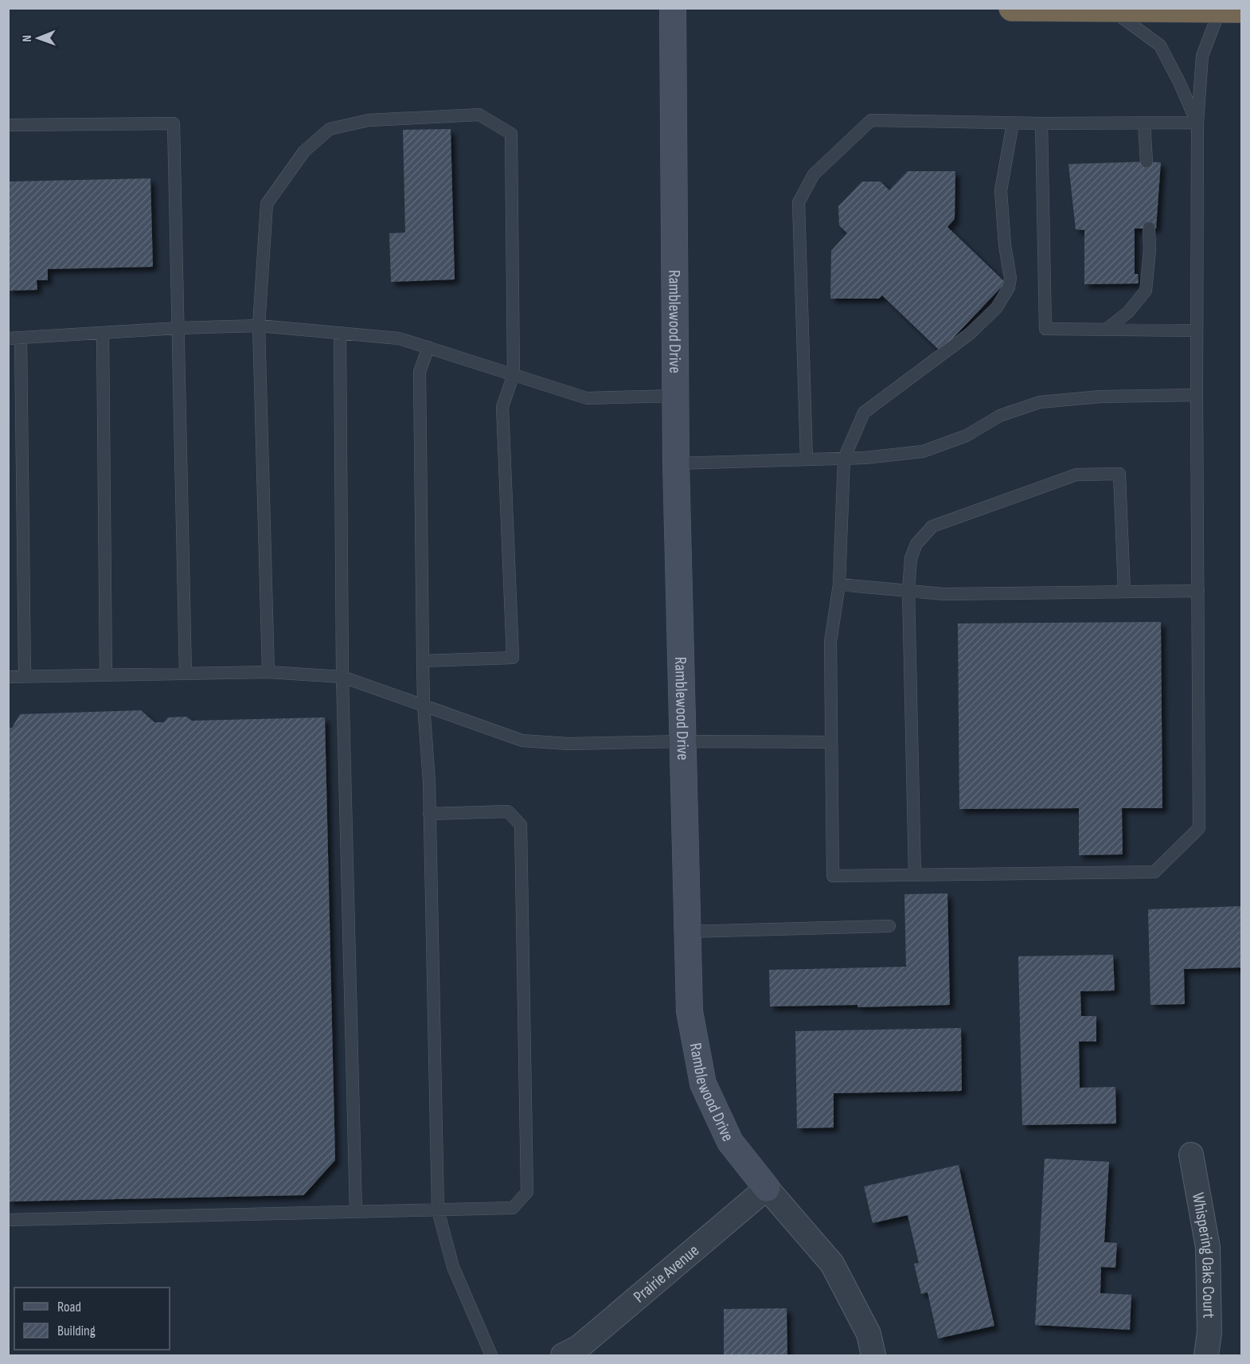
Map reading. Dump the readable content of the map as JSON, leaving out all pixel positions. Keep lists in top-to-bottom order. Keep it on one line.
{"streets":{"street":["Ramblewood Drive","Whispering Oaks Court","Prairie Avenue"]},"crossings":[["Ramblewood Drive","Prairie Avenue"]],"legend":["Road","Building"],"north":"left"}
